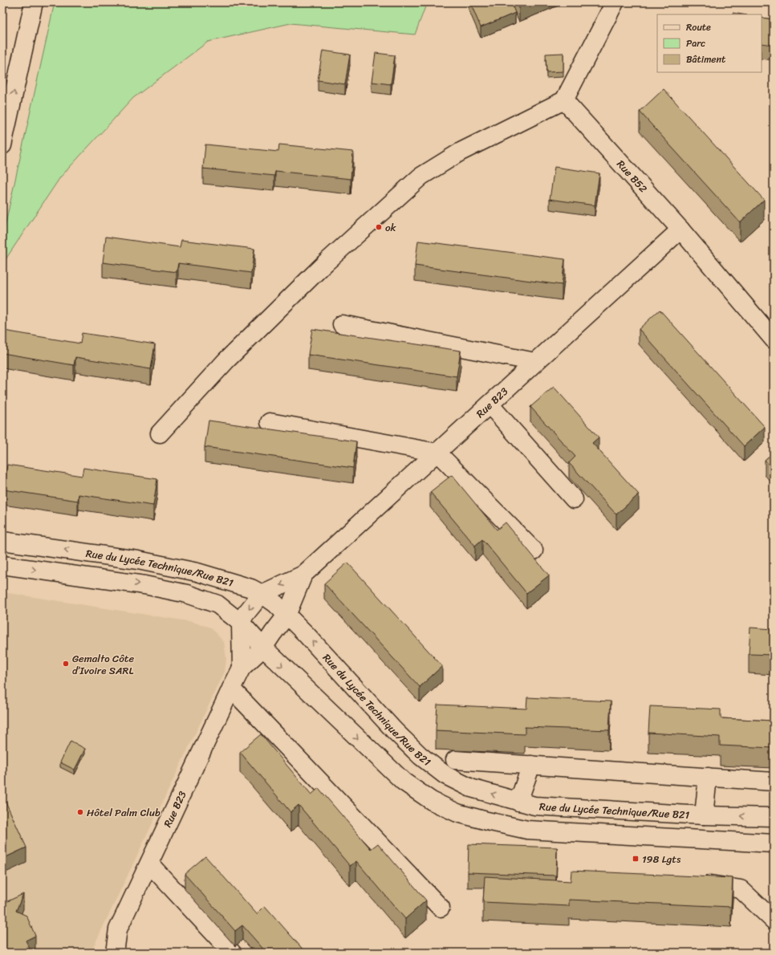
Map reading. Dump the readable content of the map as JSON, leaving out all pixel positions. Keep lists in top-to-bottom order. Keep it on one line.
{"streets":{"street":["Rue B52","Rue B23","Rue du Lycée Technique/Rue B21"]},"crossings":[["Rue B52","Rue B23"]],"places":{"other":["ok","Gemalto Côte d’Ivoire SARL","Hôtel Palm Club"],"transit":["198 Lgts"]},"legend":["Route","Parc","Bâtiment"]}
